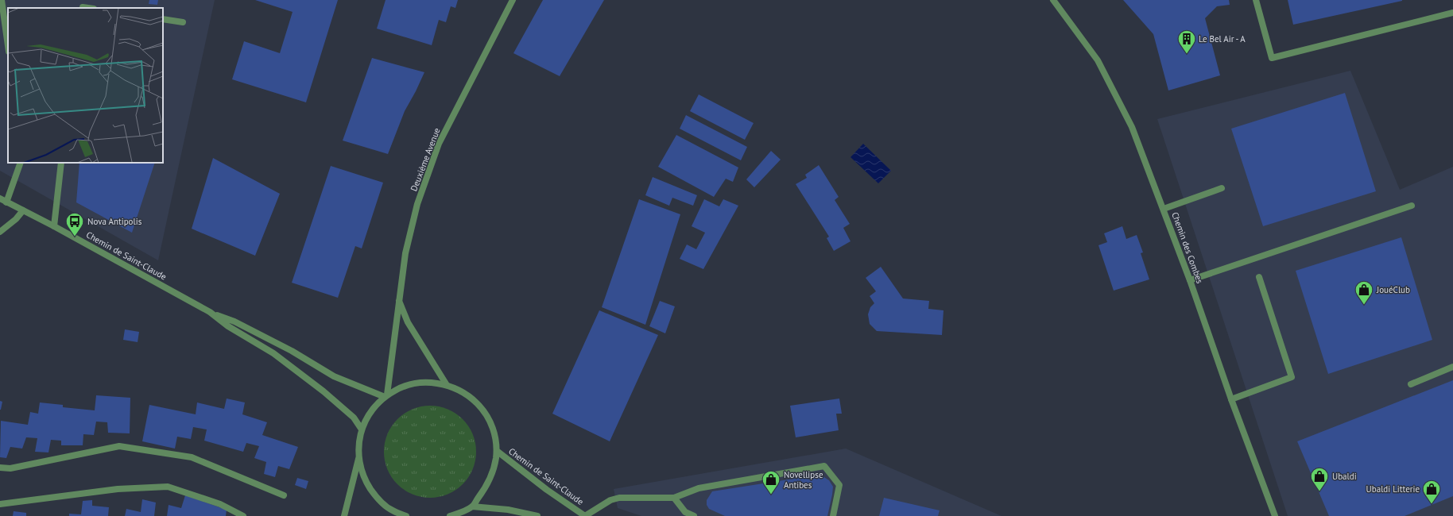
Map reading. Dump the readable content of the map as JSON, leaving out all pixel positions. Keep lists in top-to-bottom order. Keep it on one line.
{"streets":{"street":["Deuxième Avenue","Chemin des Combes","Chemin de Saint-Claude"]},"crossings":[["Deuxième Avenue","Chemin de Saint-Claude"]],"places":{"building":["Le Bel Air - A"],"bus stop":["Nova Antipolis"],"shop":["JouéClub","Ubaldi","Novellipse Antibes","Ubaldi Litterie"]}}
